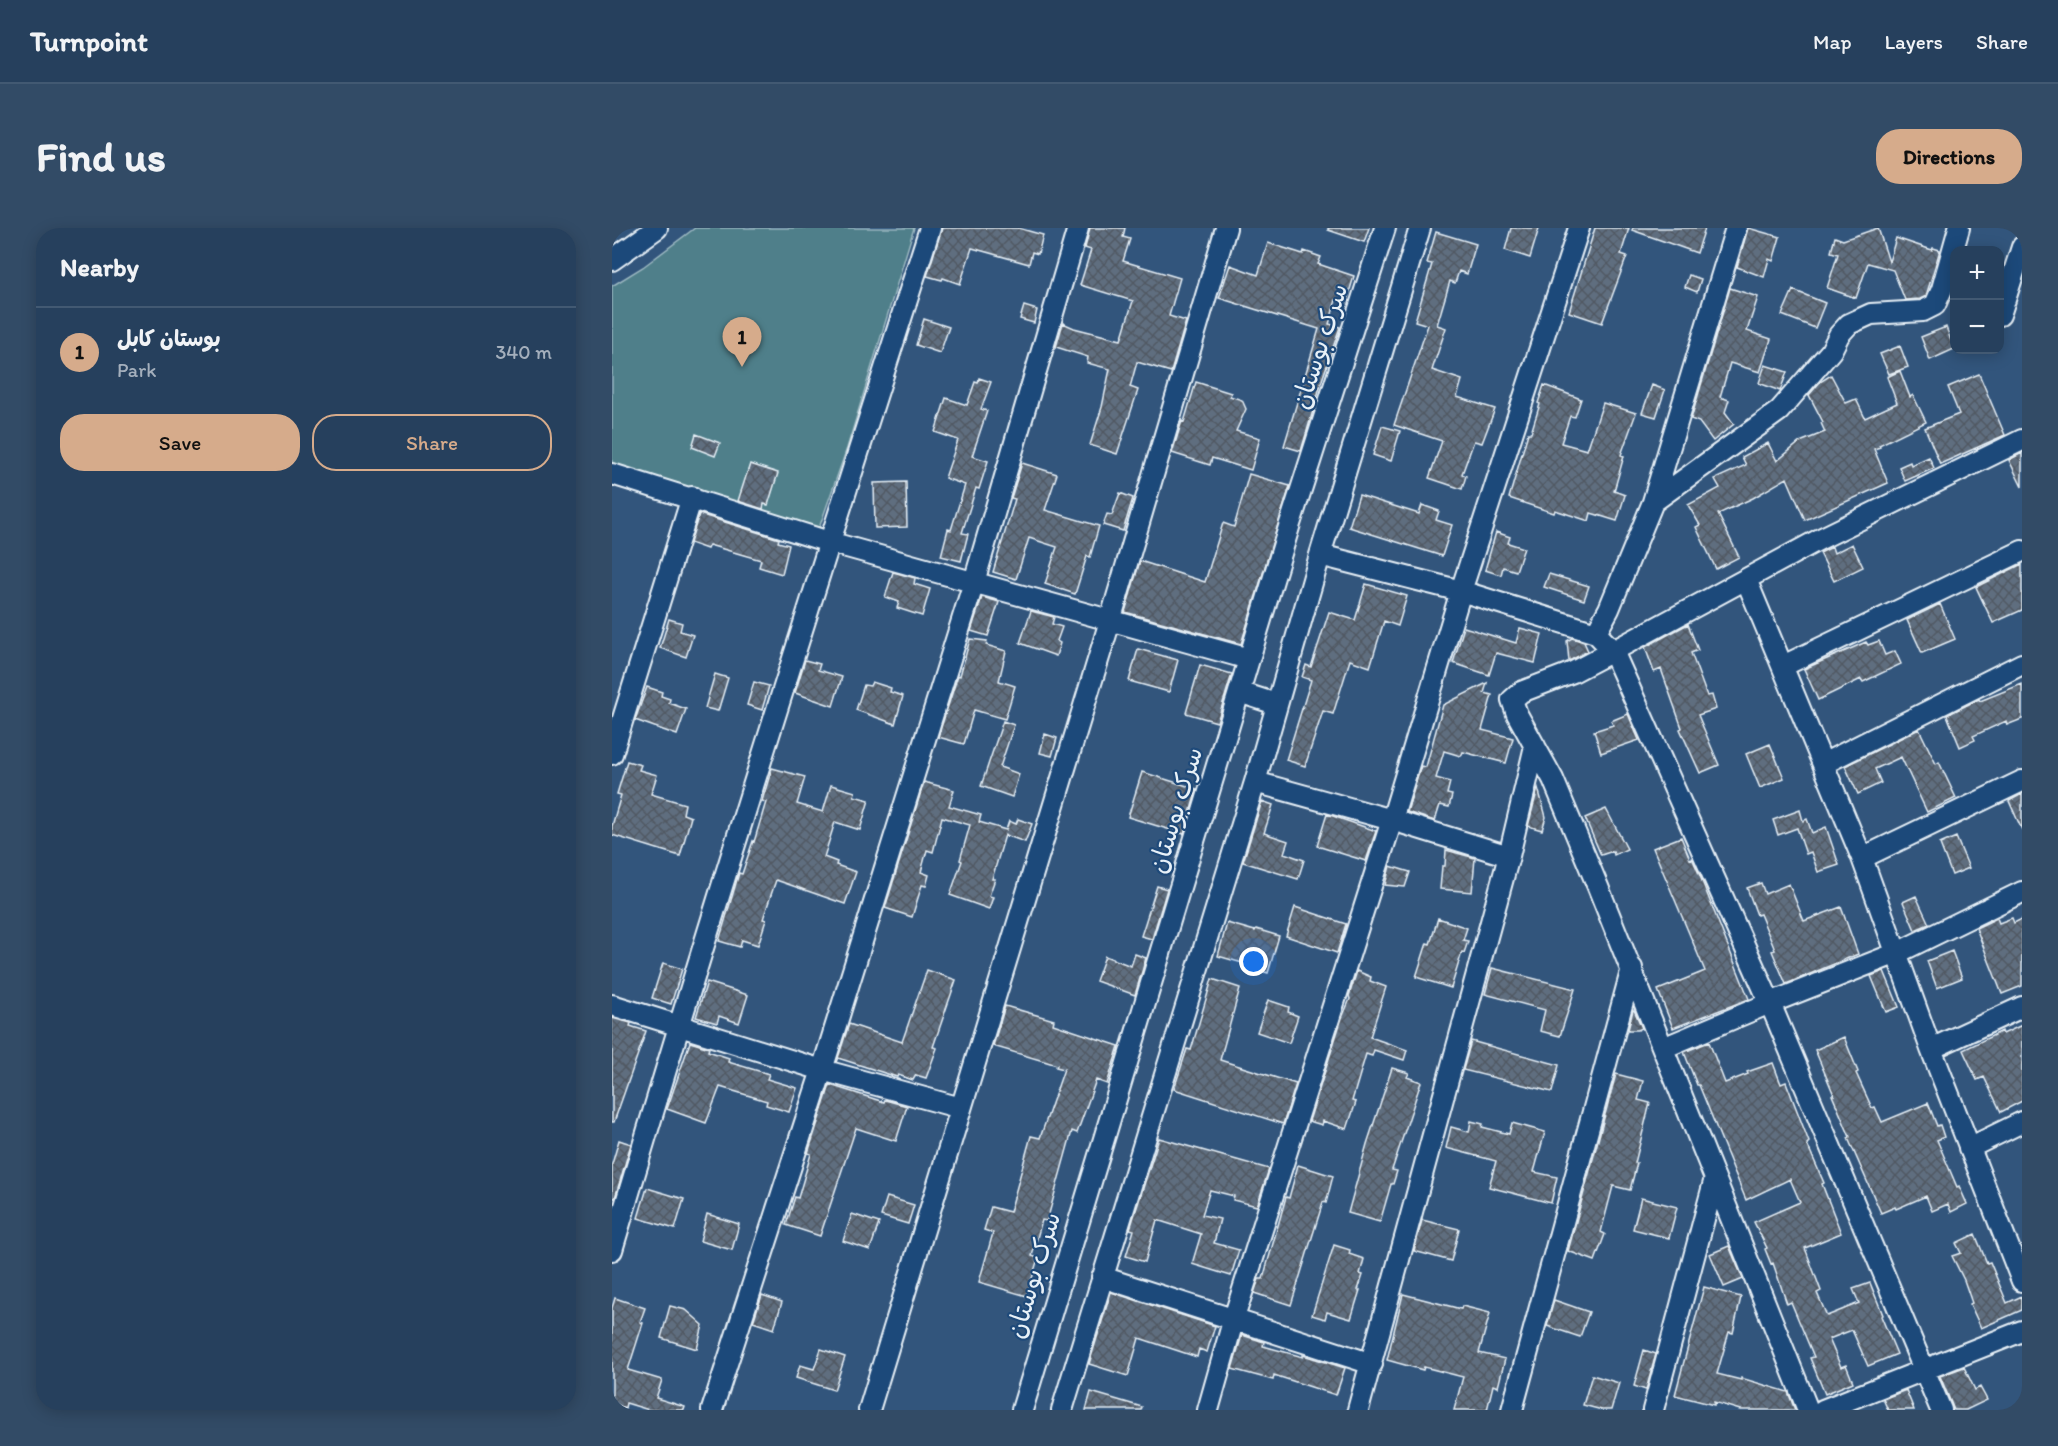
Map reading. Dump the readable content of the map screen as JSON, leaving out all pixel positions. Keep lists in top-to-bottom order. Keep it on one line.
{"streets":{"street":["سرک بوستان"]},"page":{"header":"Turnpoint","nav":["Map","Layers","Share"],"buttons":["Directions",["Save","Share"]],"title":"Find us","heading":"Nearby","map_buttons":["+","−"],"list":[{"mark":"1","name":"بوستان کابل","note":"Park","value":"340 m"}],"pins":"1"}}
